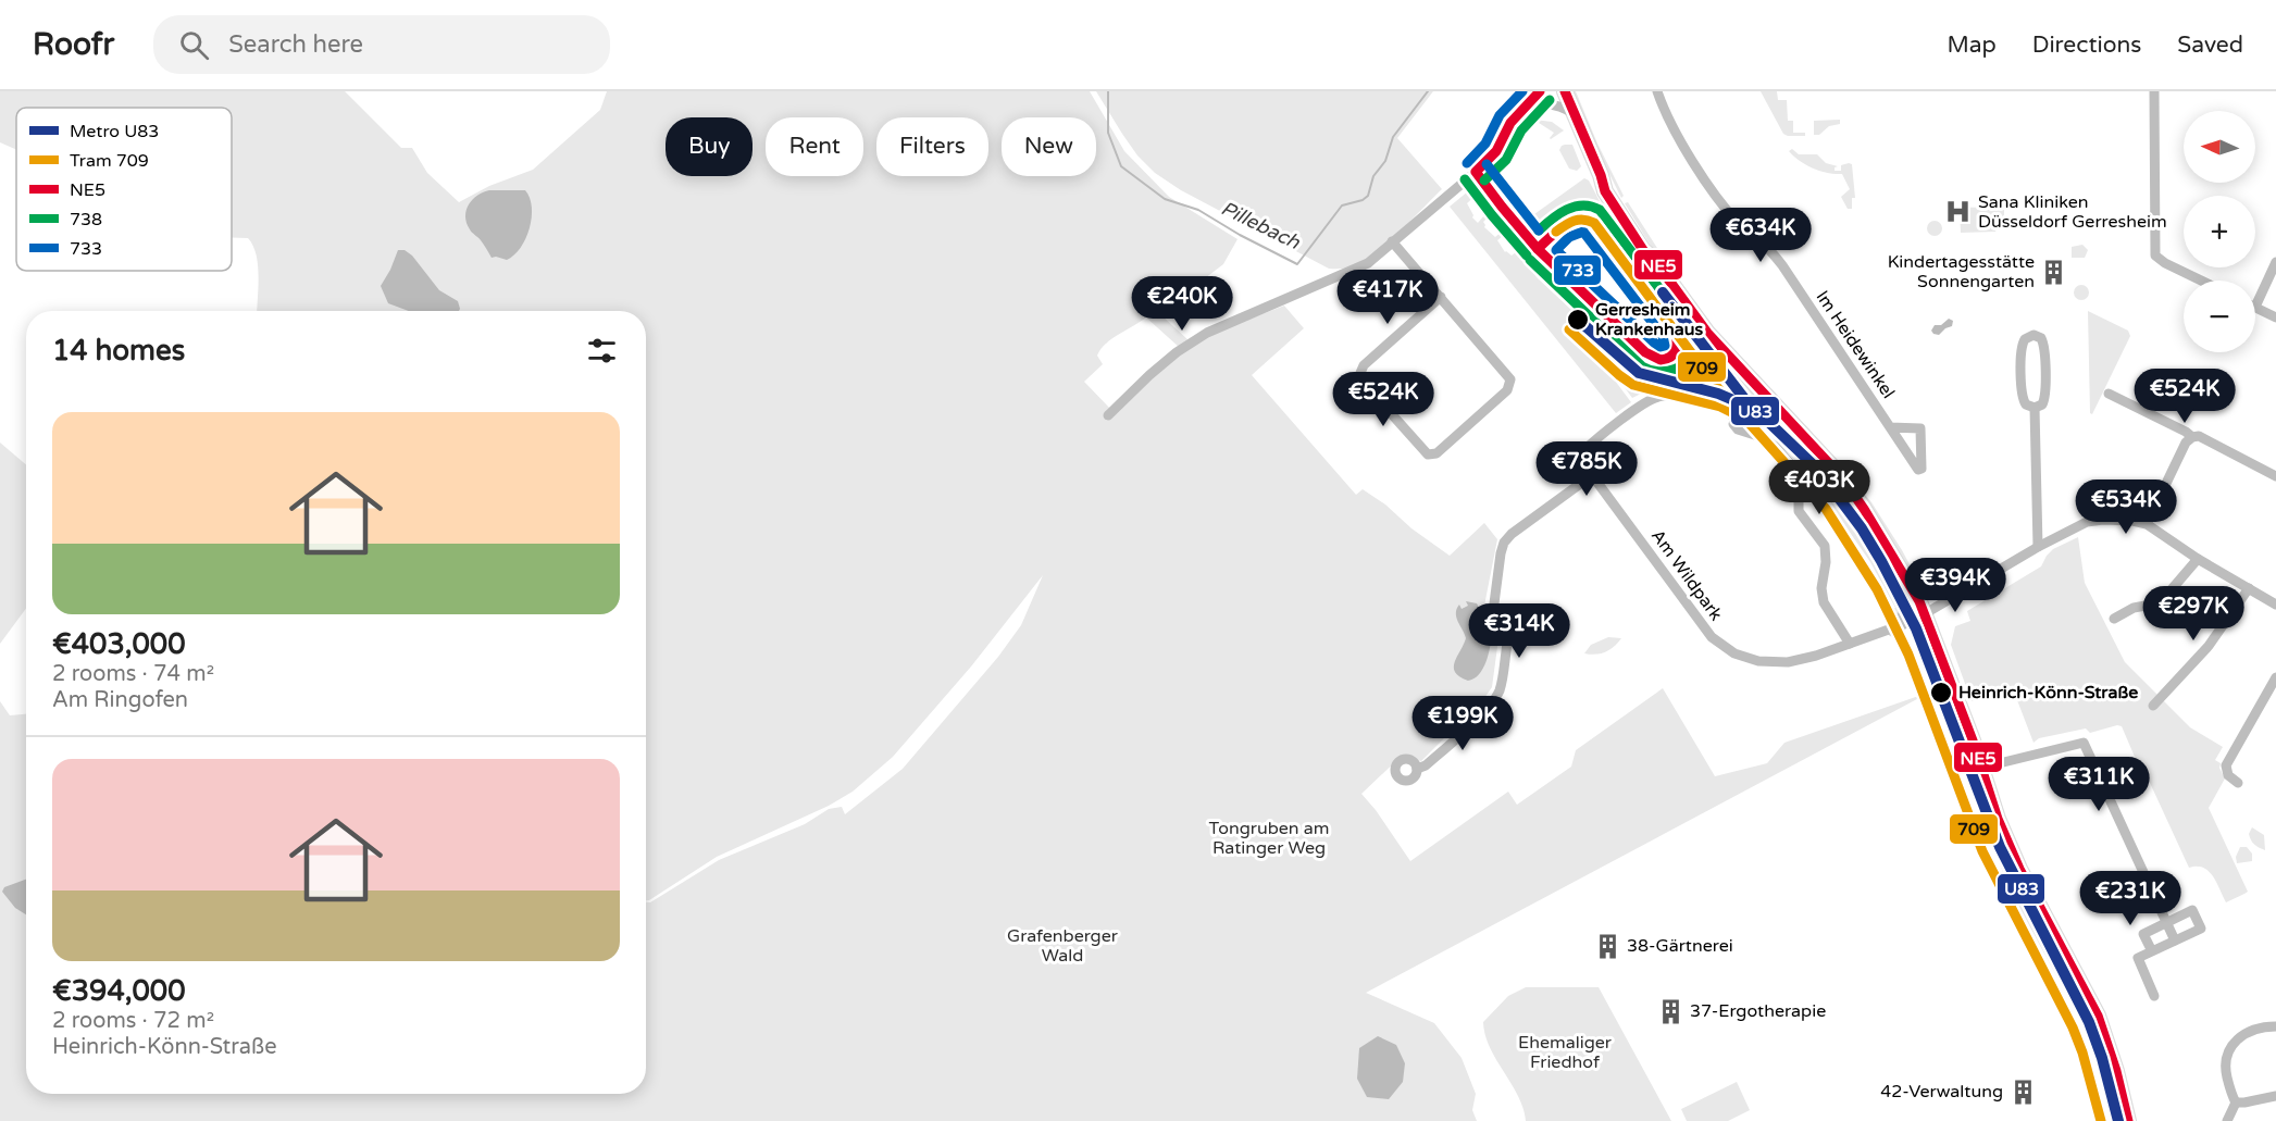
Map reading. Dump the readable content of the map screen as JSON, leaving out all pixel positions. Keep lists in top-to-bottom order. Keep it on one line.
{"streets":{"street":["Im Heidewinkel","Am Wildpark"]},"water":["Pillebach"],"parks":["Tongruben am Ratinger Weg","Grafenberger Wald","Ehemaliger Friedhof"],"places":{"hospital":["Sana Kliniken Düsseldorf Gerresheim"],"building":["Kindertagesstätte Sonnengarten","38-Gärtnerei","37-Ergotherapie","42-Verwaltung"],"other":["Gerresheim Krankenhaus","Heinrich-Könn-Straße"]},"lines":["transit line NE5","transit line 733","transit line 738","tram line 709","metro line U83"],"legend":["Metro U83","Tram 709","NE5","738","733"],"north":"left","page":{"header":"Roofr","search":"Search here","nav":["Map","Directions","Saved"],"map_buttons":["+","−"],"chip":["Buy","Rent","Filters","New"],"price":["€634K","€417K","€240K","€524K","€524K","€785K","€403K","€534K","€394K","€297K","€314K","€199K","€311K","€231K"],"heading":"14 homes","list":[{"name":"€403,000","note":"2 rooms · 74 m² · Am Ringofen"},{"name":"€394,000","note":"2 rooms · 72 m² · Heinrich-Könn-Straße"}]}}
